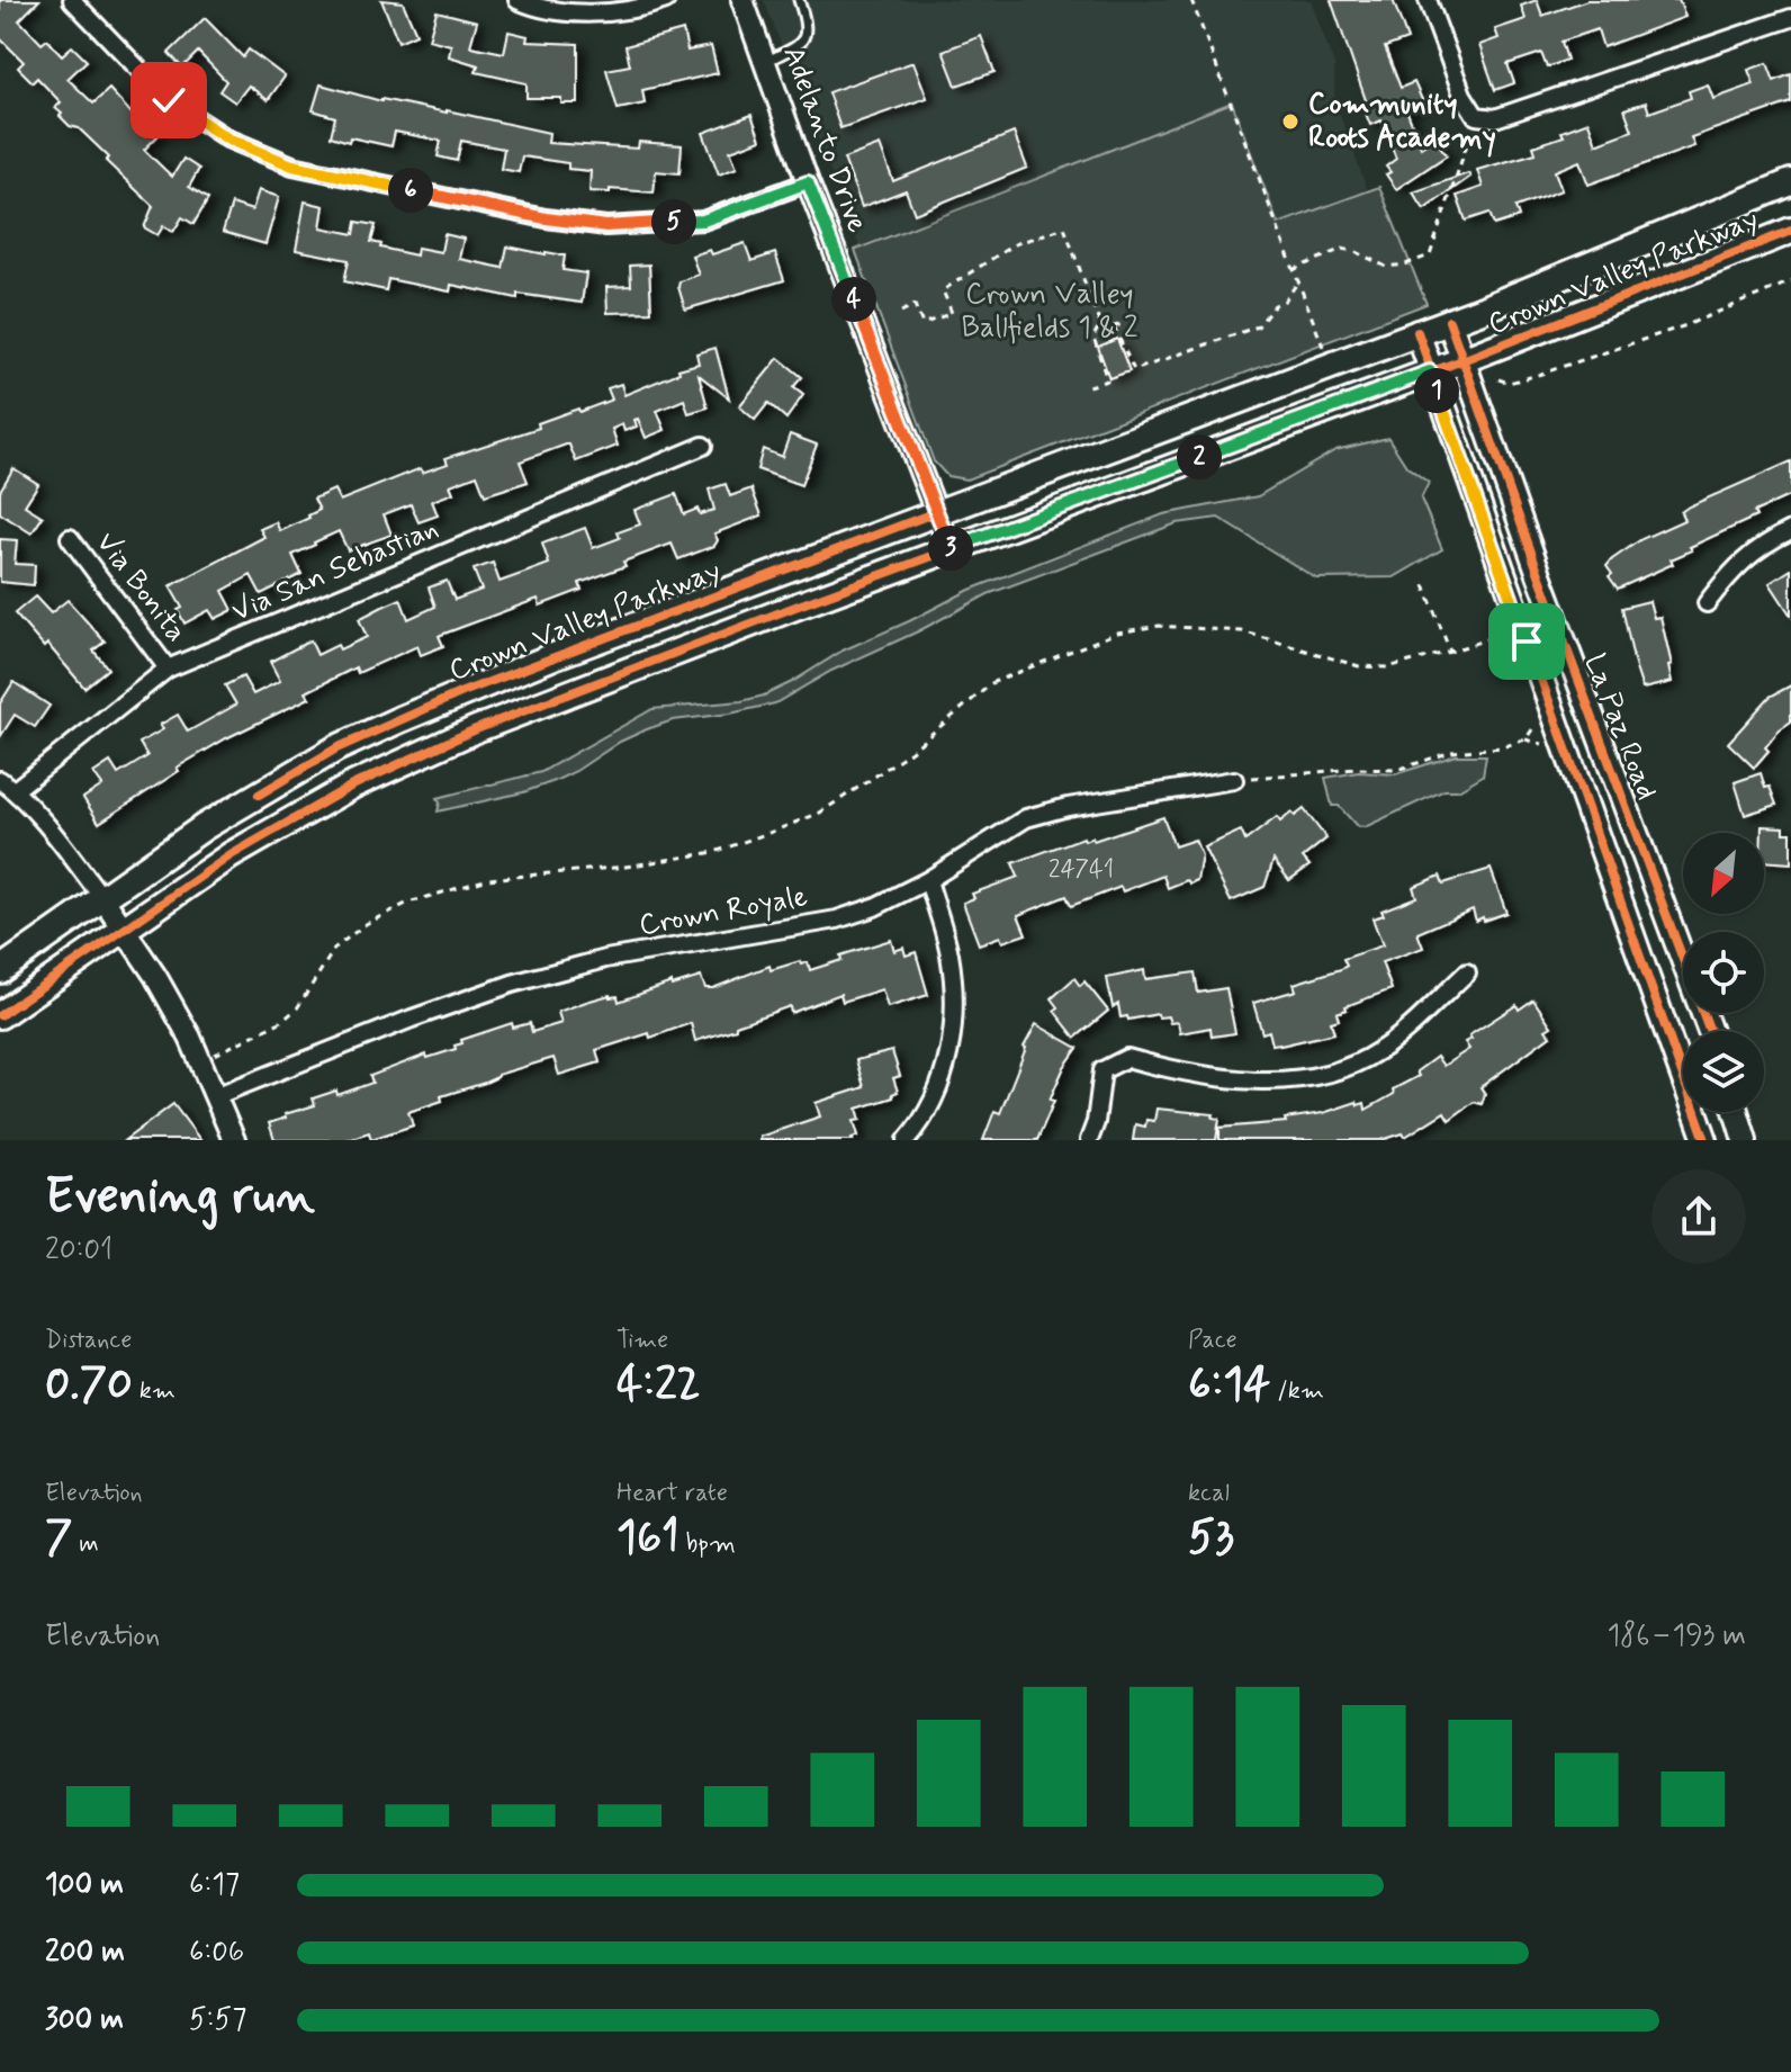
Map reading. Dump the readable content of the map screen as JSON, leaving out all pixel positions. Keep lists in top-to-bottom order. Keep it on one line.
{"streets":{"main road":["Crown Valley Parkway","La Paz Road"],"street":["Adelanto Drive","Via San Sebastian","Via Bonita","Crown Royale"]},"crossings":[["Adelanto Drive","Crown Valley Parkway"],["Crown Valley Parkway","La Paz Road"],["Via San Sebastian","Via Bonita"]],"parks":["Crown Valley Ballfields 1 & 2"],"places":["Community Roots Academy"],"house_numbers":["24741"],"north":"bottom left","page":{"pins":["6","5","4","1","2","3"],"heading":["Evening run","20:01"],"stats":[["Distance","0.70 km"],["Time","4:22"],["Pace","6:14 /km"],["Elevation","7 m"],["Heart rate","161 bpm"],["kcal","53"]],"chart":["Elevation","186–193 m"],"list":[{"name":"100 m","note":"6:17"},{"name":"200 m","note":"6:06"},{"name":"300 m","note":"5:57"}]}}
